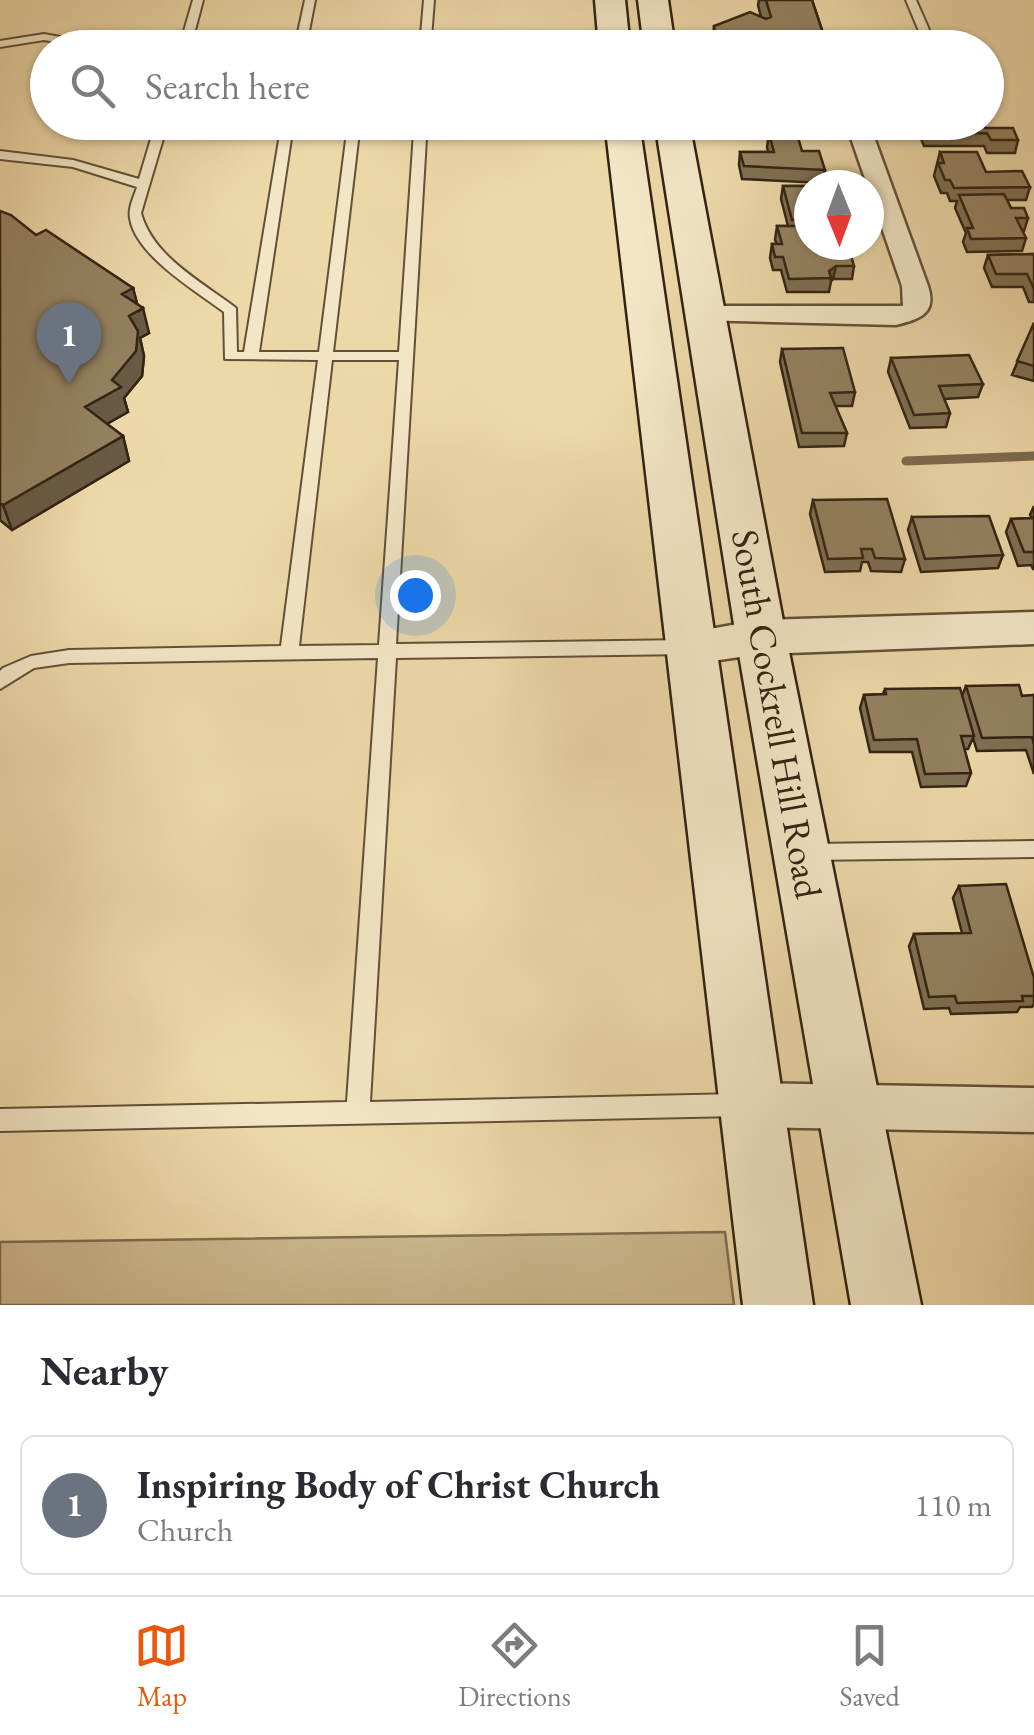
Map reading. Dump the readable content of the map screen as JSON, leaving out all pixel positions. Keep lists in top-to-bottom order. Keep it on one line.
{"streets":{"main road":["South Cockrell Hill Road"]},"north":"bottom","page":{"search":"Search here","pins":"1","heading":"Nearby","list":[{"mark":"1","name":"Inspiring Body of Christ Church","note":"Church","value":"110 m"}],"nav":["Map","Directions","Saved"]}}
